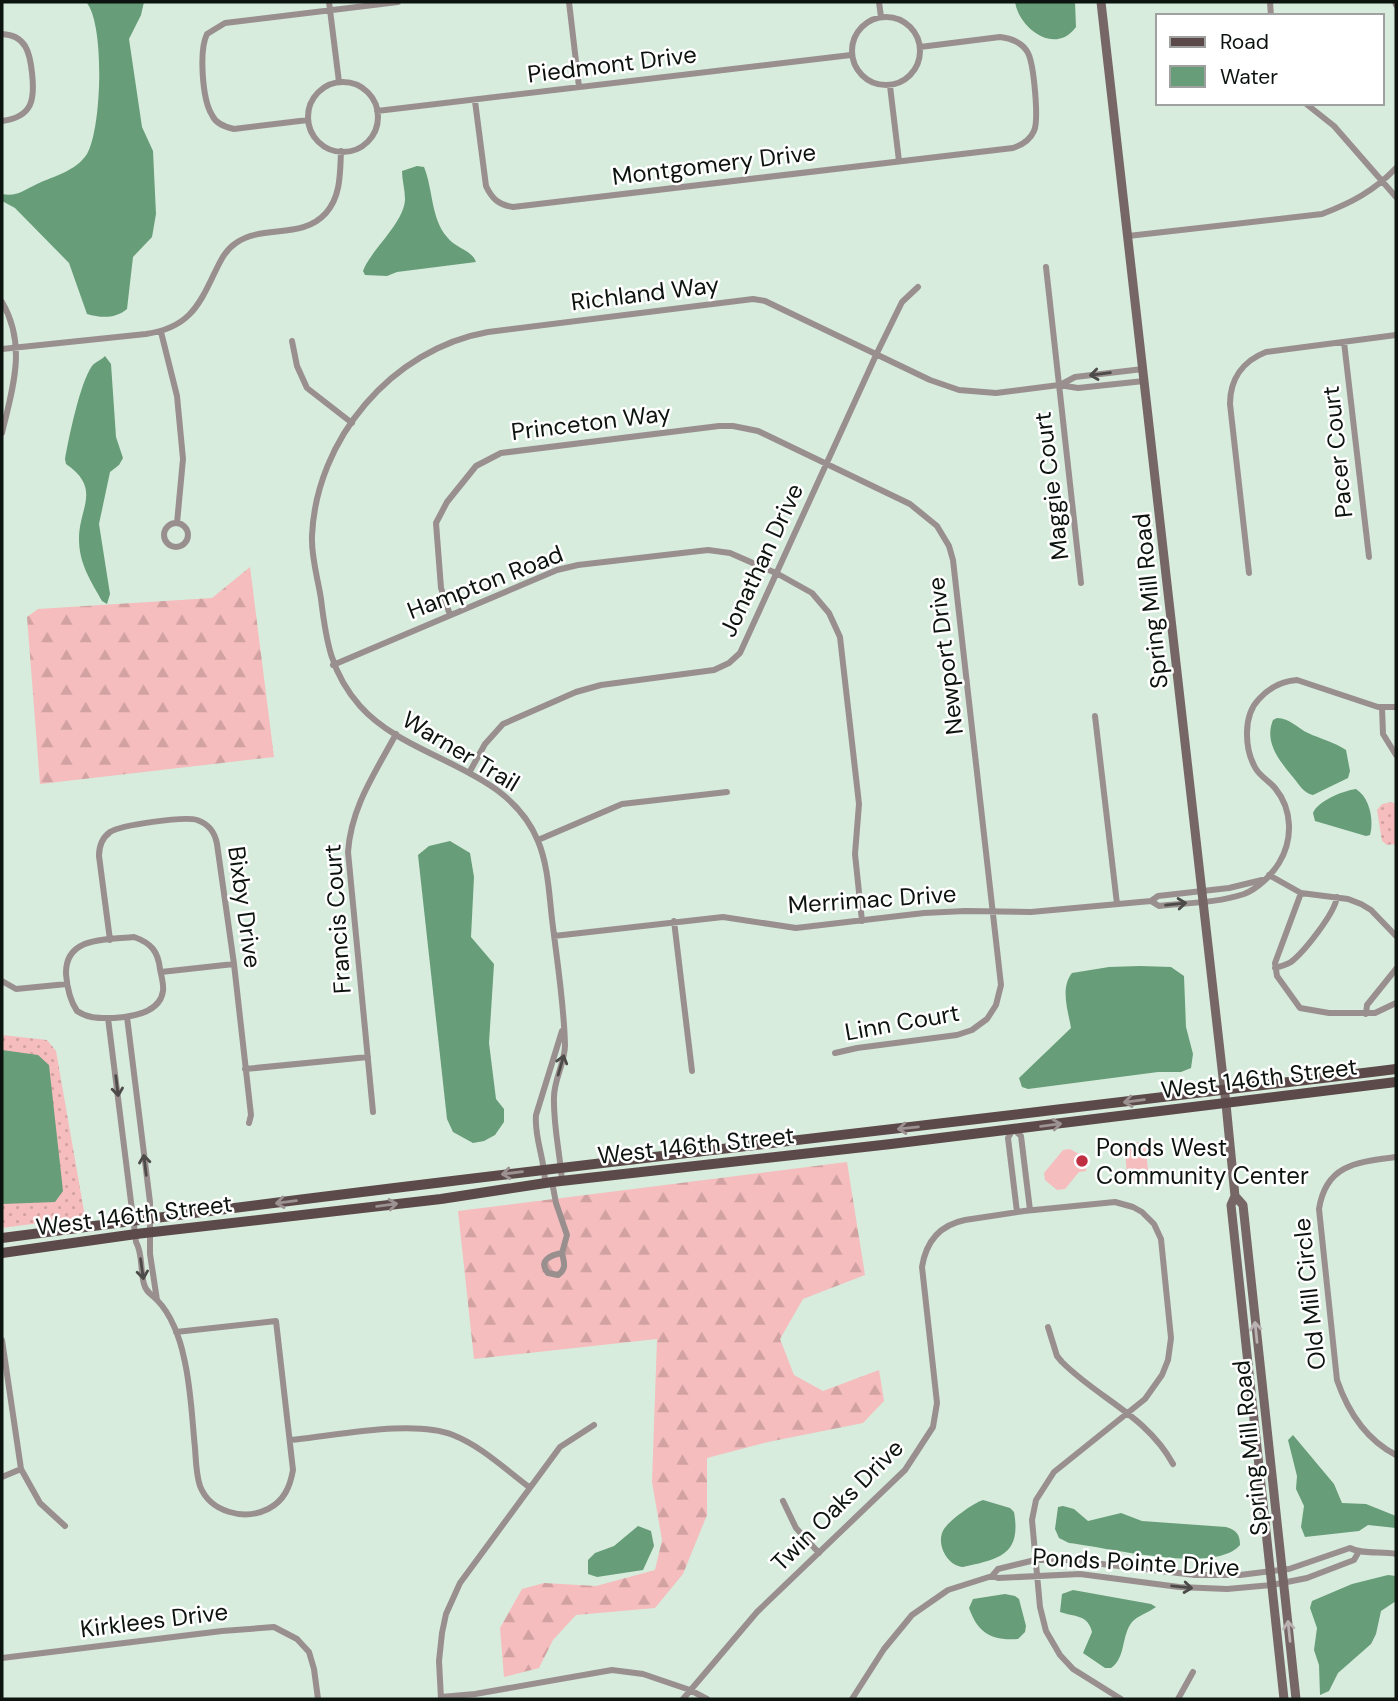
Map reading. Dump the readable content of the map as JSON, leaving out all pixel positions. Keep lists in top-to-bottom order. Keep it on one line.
{"streets":{"main road":["West 146th Street"],"street":["Piedmont Drive","Montgomery Drive","Richland Way","Princeton Way","Pacer Court","Maggie Court","Jonathan Drive","Hampton Road","Spring Mill Road","Newport Drive","Warner Trail","Merrimac Drive","Bixby Drive","Francis Court","Linn Court","Old Mill Circle","Twin Oaks Drive","Ponds Pointe Drive","Kirklees Drive"]},"crossings":[["Piedmont Drive","Montgomery Drive"],["Richland Way","Maggie Court"],["Richland Way","Jonathan Drive"],["Richland Way","Spring Mill Road"],["Richland Way","Warner Trail"],["Princeton Way","Jonathan Drive"],["Princeton Way","Hampton Road"],["Princeton Way","Newport Drive"],["Jonathan Drive","Hampton Road"],["Jonathan Drive","Newport Drive"],["Jonathan Drive","Warner Trail"],["Hampton Road","Warner Trail"],["Hampton Road","Merrimac Drive"],["Spring Mill Road","Merrimac Drive"],["Spring Mill Road","West 146th Street"],["Spring Mill Road","Ponds Pointe Drive"],["Newport Drive","Merrimac Drive"],["Newport Drive","Linn Court"],["Warner Trail","Merrimac Drive"],["Warner Trail","Francis Court"],["Warner Trail","West 146th Street"],["Merrimac Drive","Linn Court"],["Twin Oaks Drive","Ponds Pointe Drive"]],"places":["Ponds West Community Center"],"legend":["Road","Water"]}
